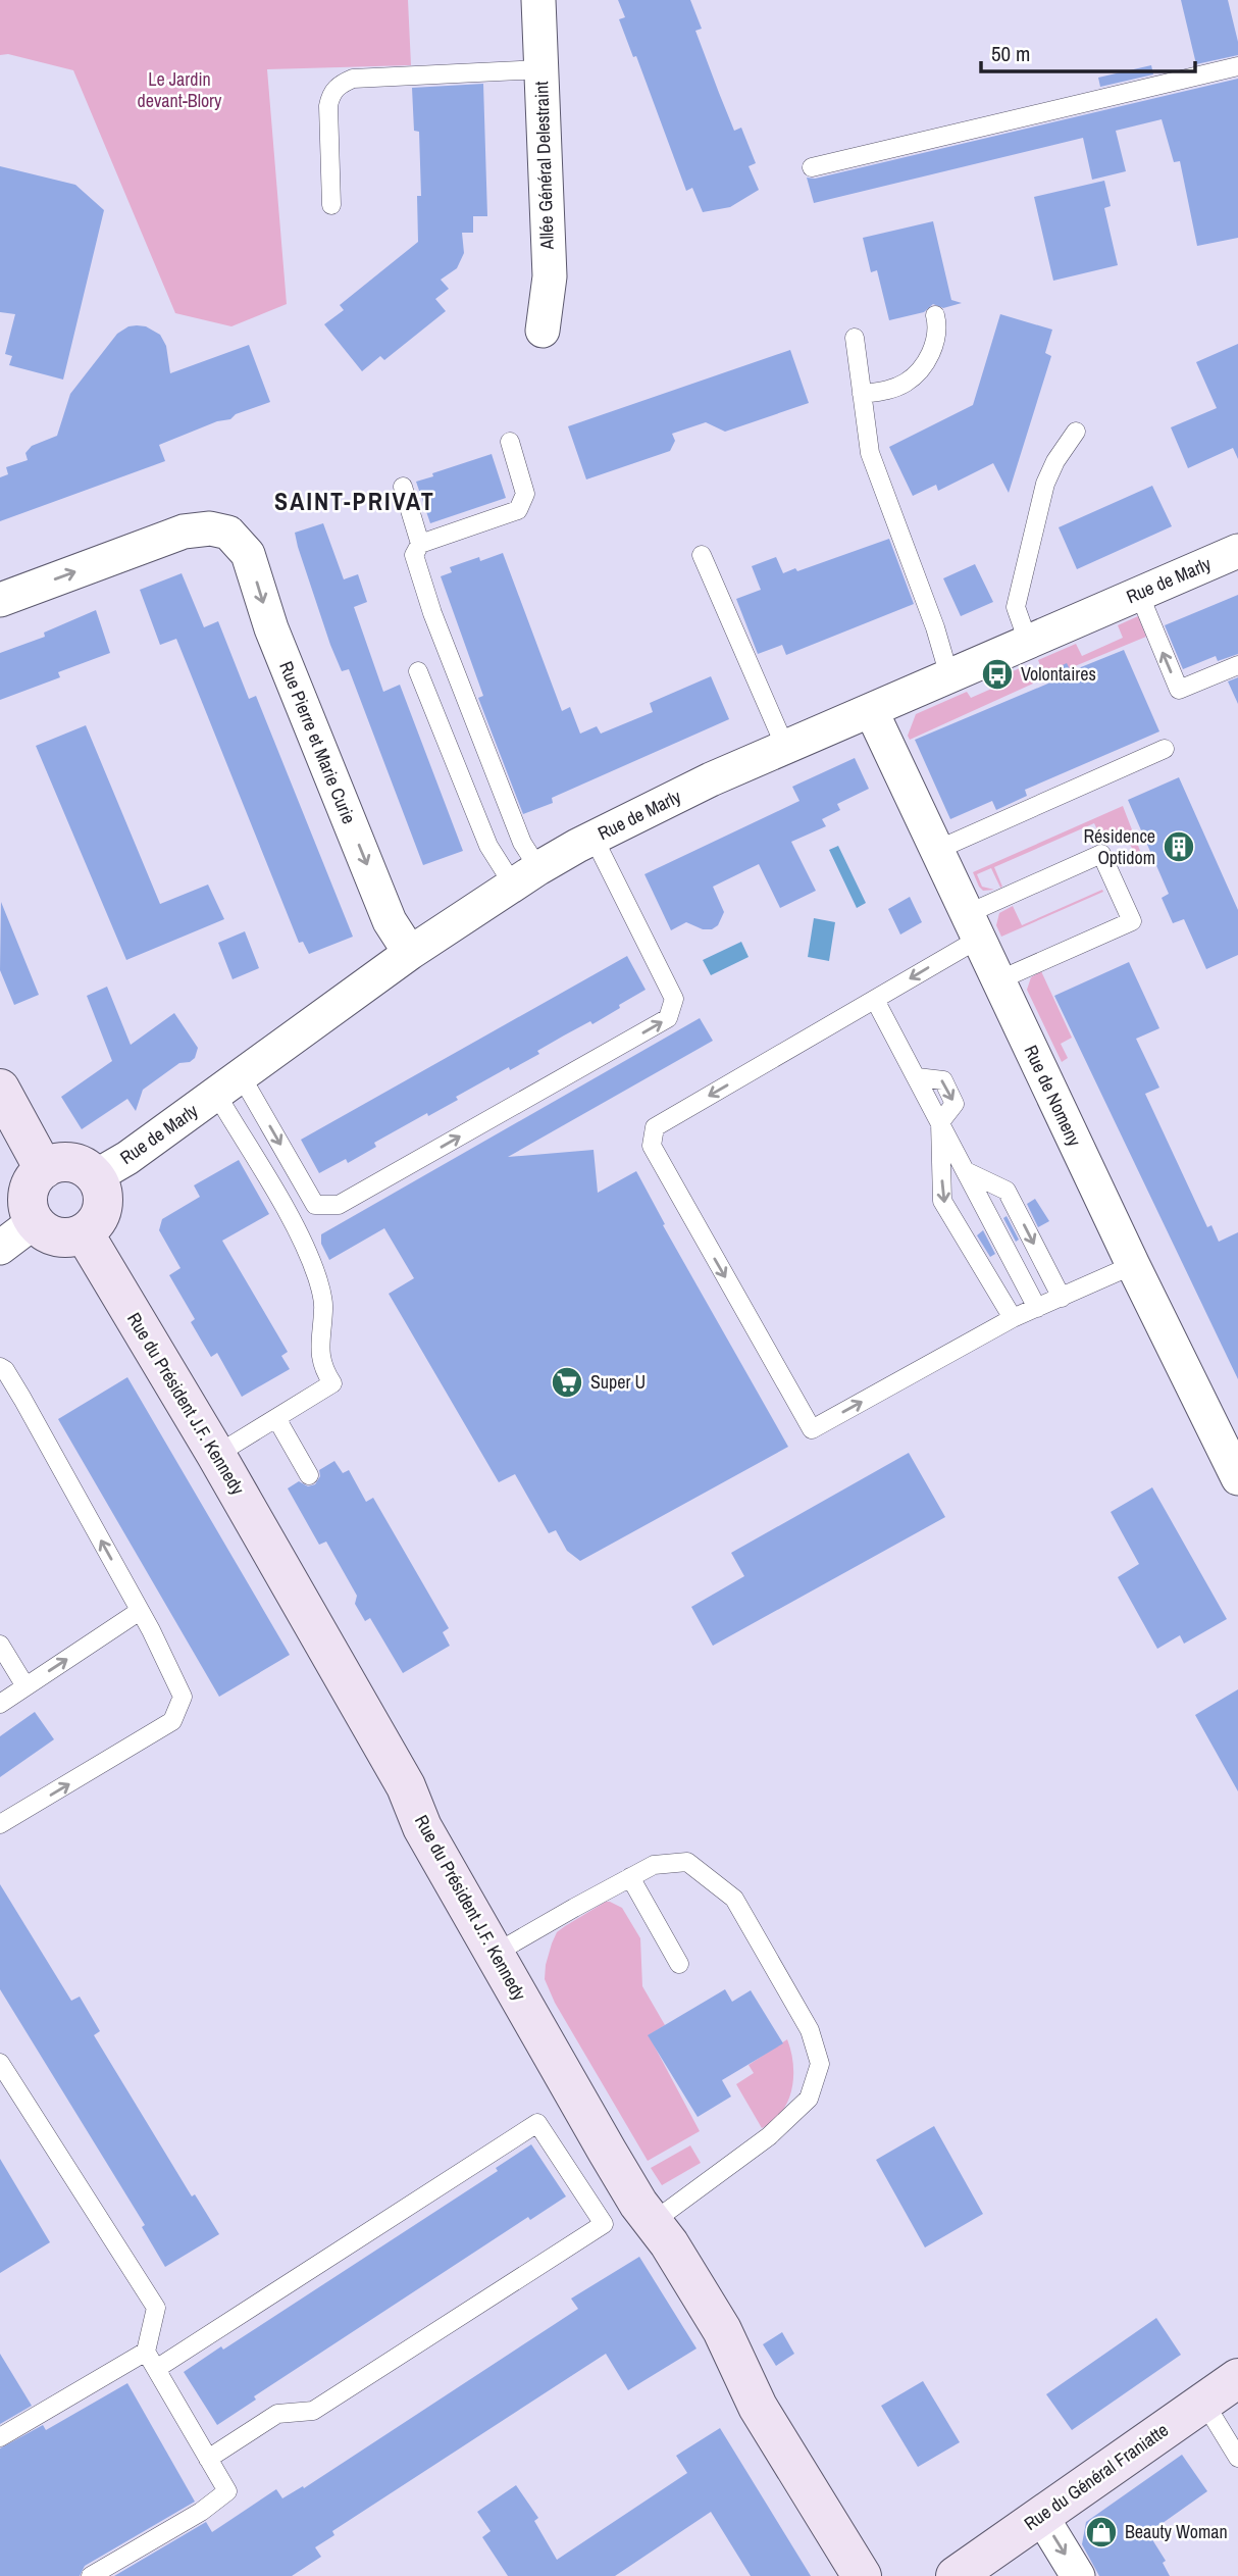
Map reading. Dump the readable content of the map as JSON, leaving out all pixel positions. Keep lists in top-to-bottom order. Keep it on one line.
{"streets":{"street":["Allée Général Delestraint","Rue de Marly","Rue Pierre et Marie Curie","Rue de Nomeny","Rue du Président J.F. Kennedy","Rue du Général Franiatte"]},"crossings":[["Rue de Marly","Rue Pierre et Marie Curie"],["Rue de Marly","Rue de Nomeny"],["Rue de Marly","Rue du Président J.F. Kennedy"]],"districts":["SAINT-PRIVAT"],"parks":["Le Jardin devant-Blory"],"places":{"bus stop":["Volontaires"],"building":["Résidence Optidom"],"supermarket":["Super U"],"shop":["Beauty Woman"]},"scale_bar":"50 m"}
